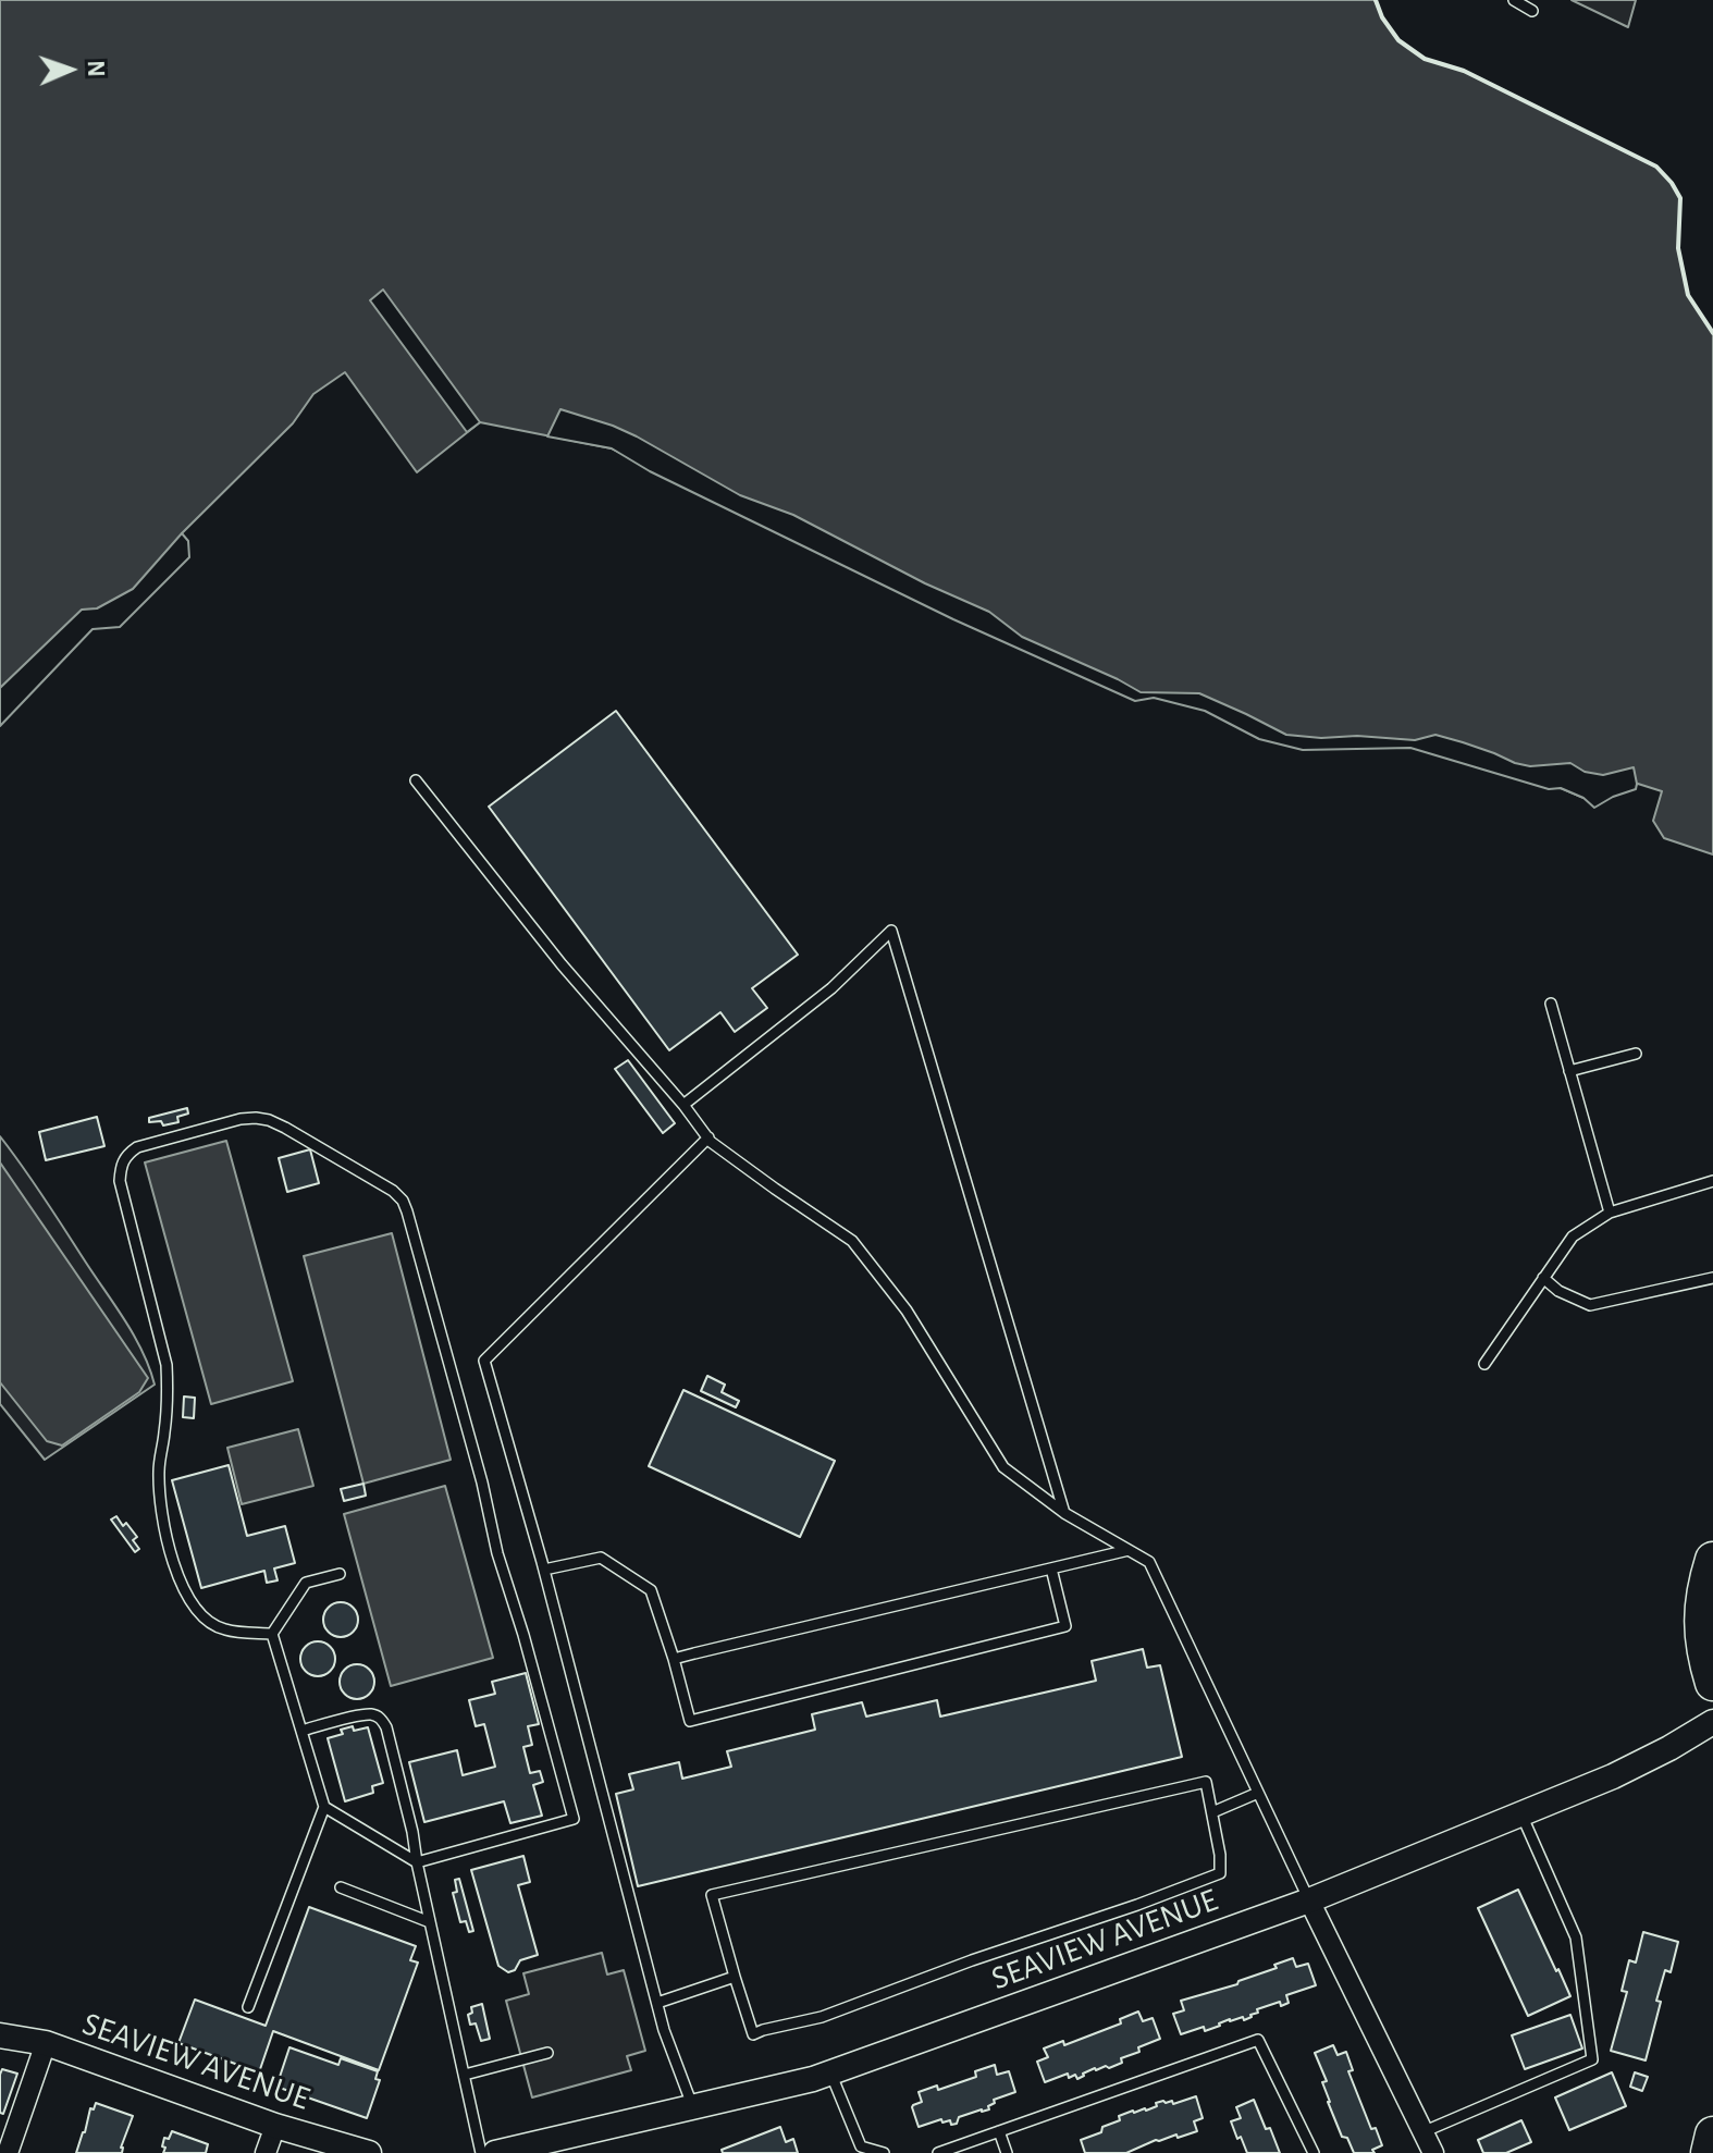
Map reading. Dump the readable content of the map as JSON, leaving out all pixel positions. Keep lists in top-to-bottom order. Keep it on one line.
{"streets":{"street":["SEAVIEW AVENUE"]},"north":"right"}
